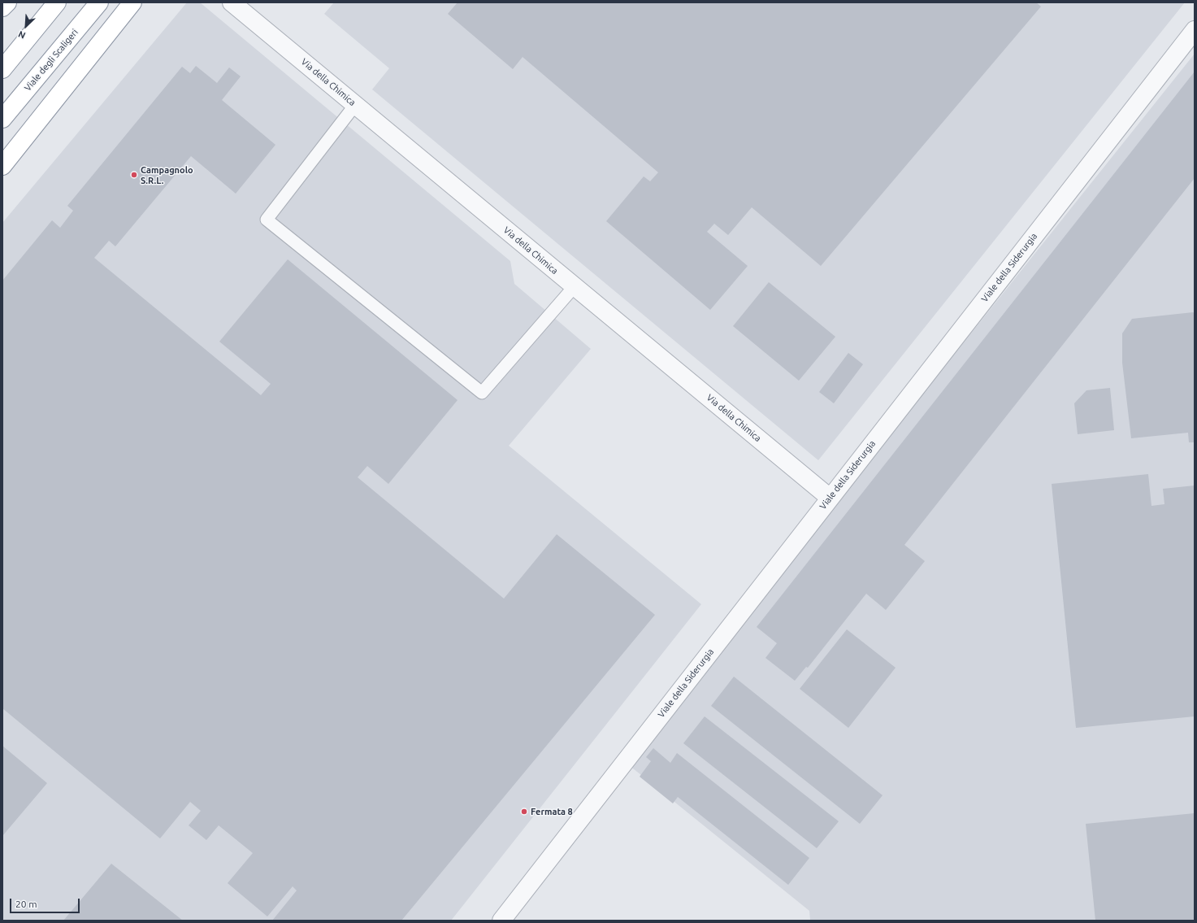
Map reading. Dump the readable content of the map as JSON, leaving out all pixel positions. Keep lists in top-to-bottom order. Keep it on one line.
{"streets":{"highway":["Viale degli Scaligeri"],"street":["Via della Chimica","Viale della Siderurgia"]},"crossings":[["Via della Chimica","Viale della Siderurgia"]],"places":["Campagnolo S.R.L.","Fermata 8"],"scale_bar":"20 m","north":"bottom left"}
